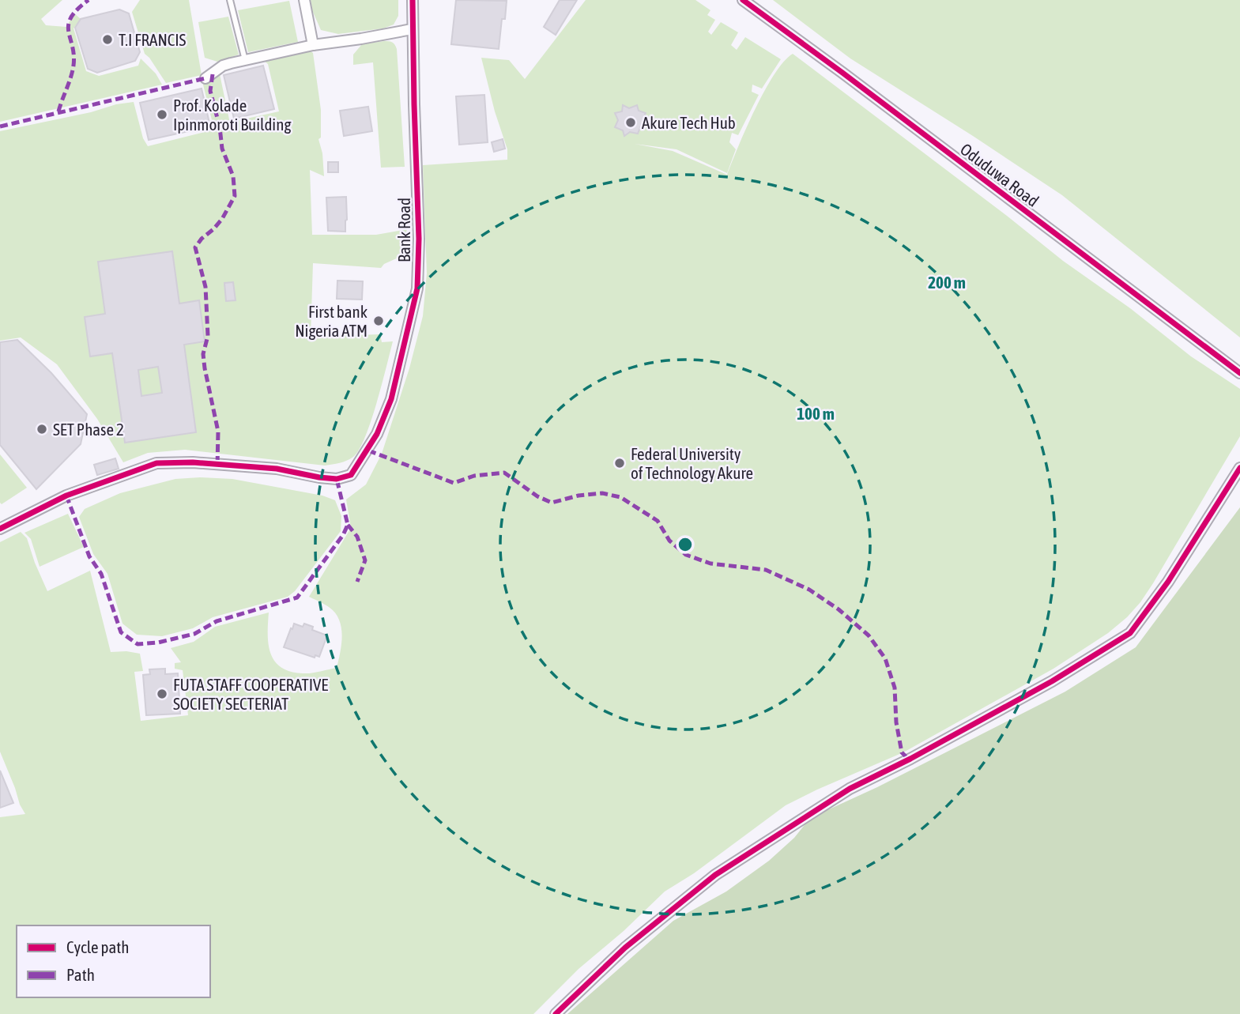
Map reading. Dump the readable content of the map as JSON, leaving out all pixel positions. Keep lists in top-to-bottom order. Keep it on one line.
{"streets":{"street":["Oduduwa Road","Bank Road"]},"places":["T.I FRANCIS","Prof. Kolade Ipinmoroti Building","Akure Tech Hub","First bank Nigeria ATM","SET Phase 2","Federal University of Technology Akure","FUTA STAFF COOPERATIVE SOCIETY SECTERIAT"],"legend":["Cycle path","Path"],"rings":["200 m","100 m"]}
